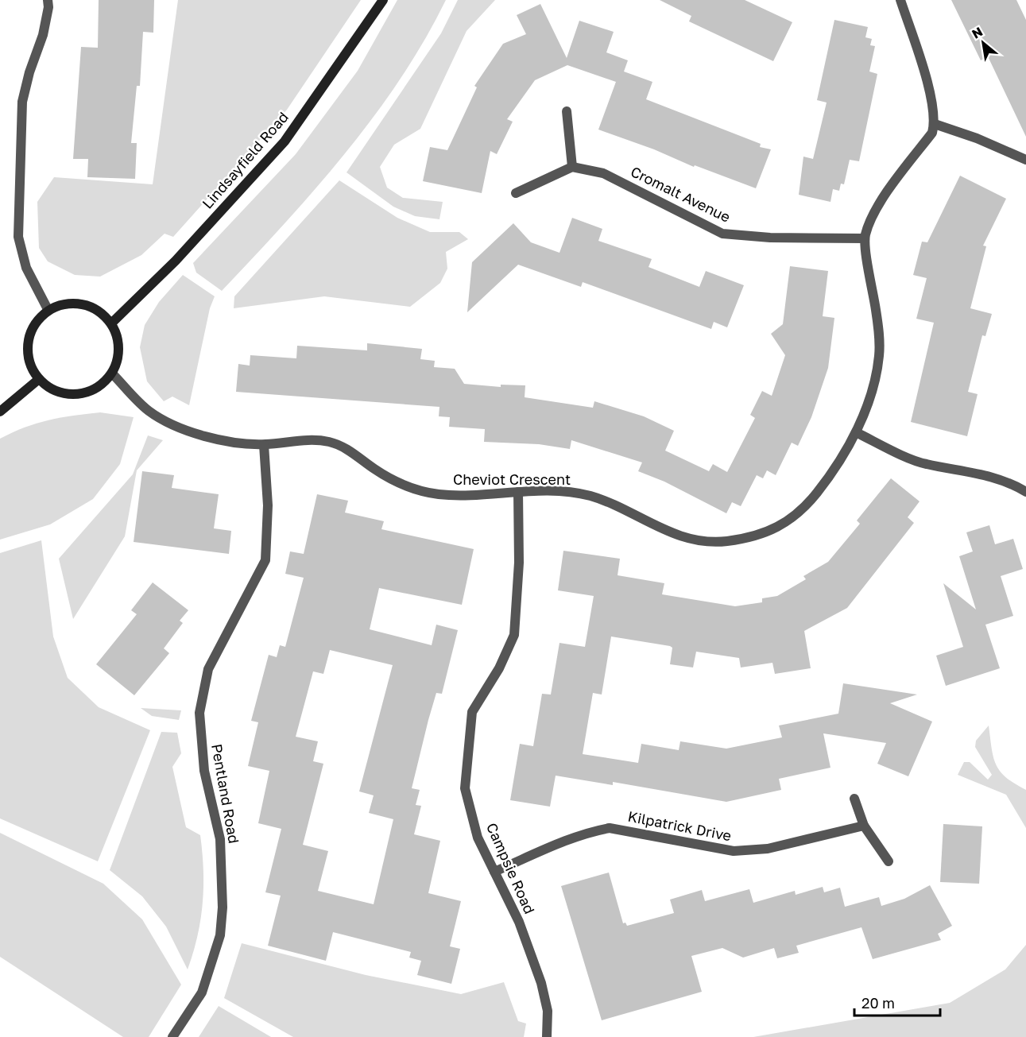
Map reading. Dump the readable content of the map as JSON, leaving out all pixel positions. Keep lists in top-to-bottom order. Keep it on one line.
{"streets":{"street":["Lindsayfield Road","Cromalt Avenue","Cheviot Crescent","Pentland Road","Kilpatrick Drive","Campsie Road"]},"crossings":[["Lindsayfield Road","Cheviot Crescent"],["Cromalt Avenue","Cheviot Crescent"],["Cheviot Crescent","Pentland Road"],["Cheviot Crescent","Campsie Road"],["Kilpatrick Drive","Campsie Road"]],"scale_bar":"20 m","north":"top left"}
